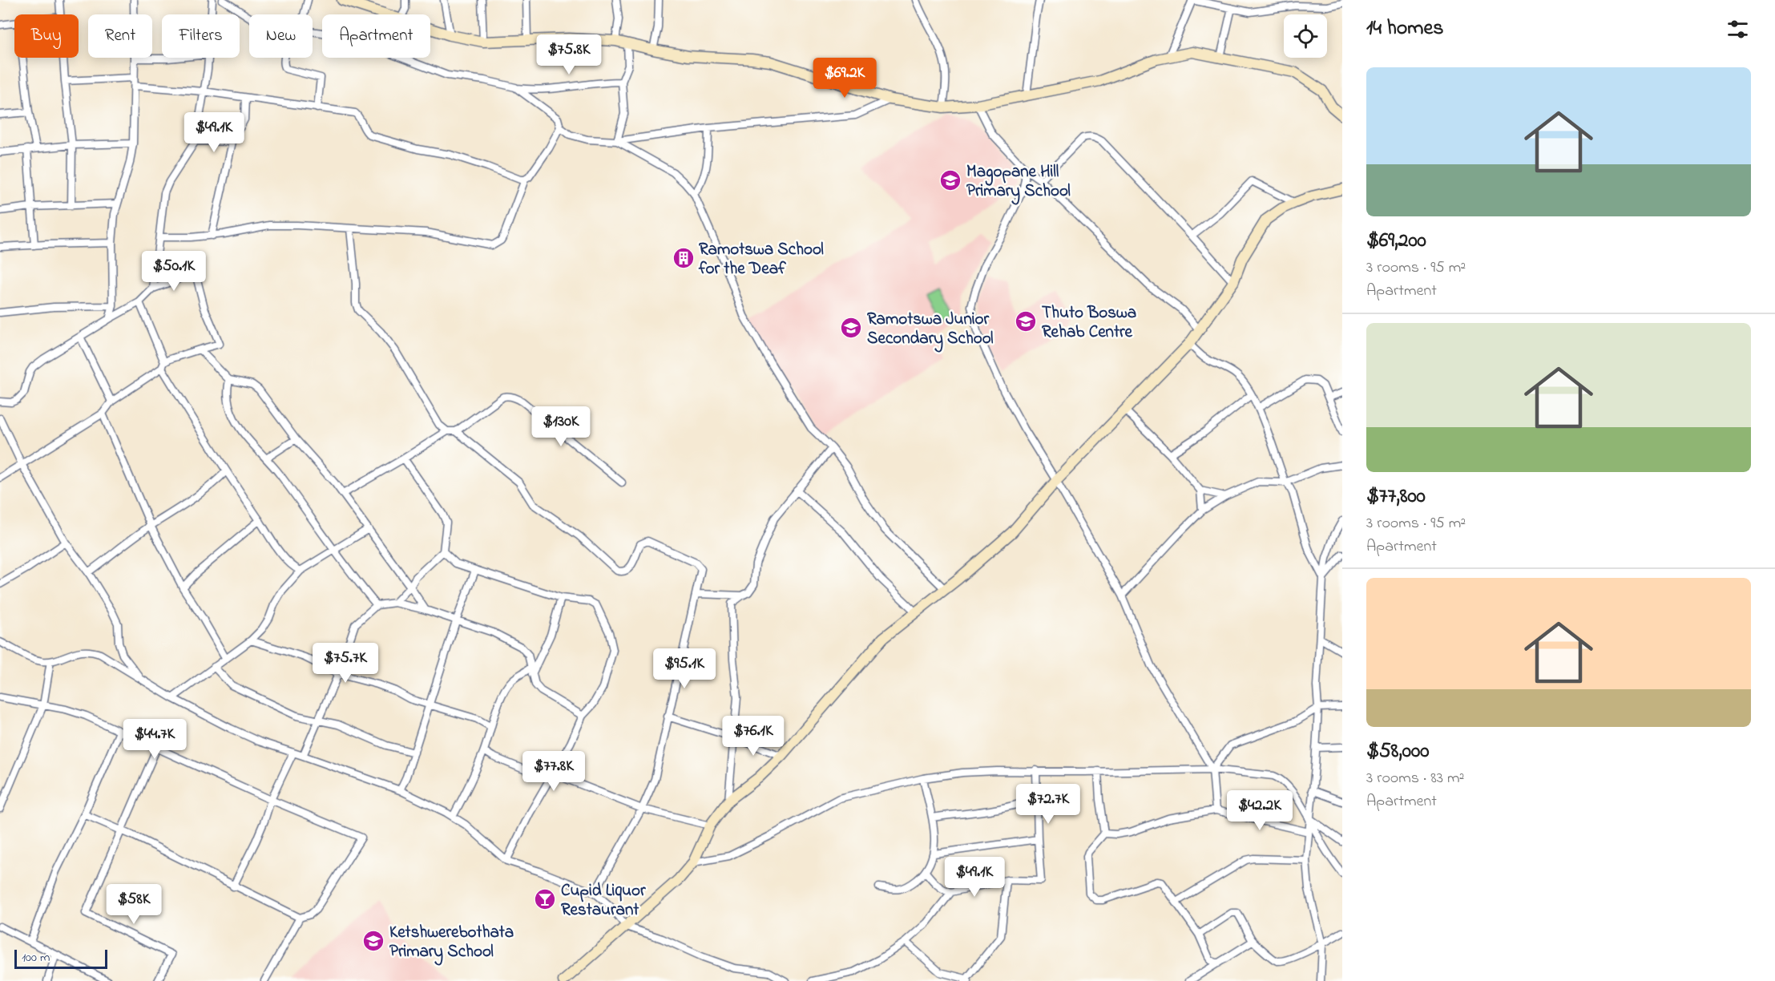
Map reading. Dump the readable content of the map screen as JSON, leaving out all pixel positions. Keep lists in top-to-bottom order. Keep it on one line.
{"places":{"school or university":["Magopane Hill Primary School","Thuto Boswa Rehab Centre","Ramotswa Junior Secondary School","Ketshwerebothata Primary School"],"building":["Ramotswa School for the Deaf"],"bar":["Cupid Liquor Restaurant"]},"scale_bar":"100 m","page":{"heading":"14 homes","chip":["Buy","Rent","Filters","New","Apartment"],"price":["$75.8K","$69.2K","$49.1K","$50.1K","$130K","$75.7K","$95.1K","$76.1K","$44.7K","$77.8K","$72.7K","$42.2K","$49.1K","$58K"],"list":[{"name":"$69,200","note":"3 rooms · 95 m² · Apartment"},{"name":"$77,800","note":"3 rooms · 95 m² · Apartment"},{"name":"$58,000","note":"3 rooms · 83 m² · Apartment"}],"scale":"100 m"}}
